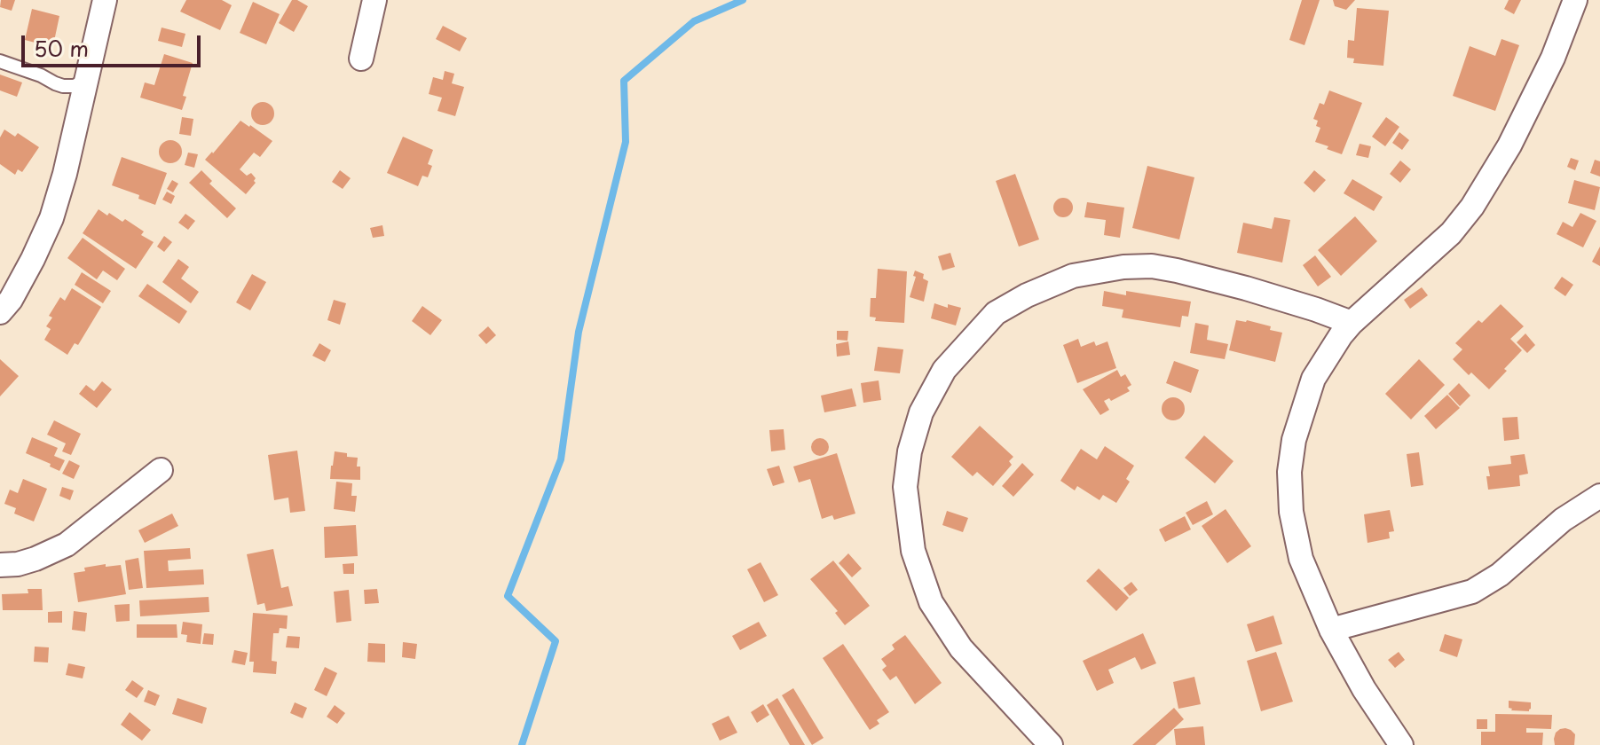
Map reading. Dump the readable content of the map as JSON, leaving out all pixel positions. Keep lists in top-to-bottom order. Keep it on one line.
{"scale_bar":"50 m"}
